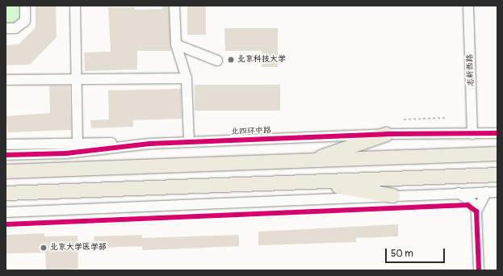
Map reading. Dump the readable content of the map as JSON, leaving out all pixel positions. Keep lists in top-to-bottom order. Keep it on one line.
{"streets":{"street":["志新西路","北四环中路"]},"crossings":[["志新西路","北四环中路"]],"places":["北京科技大学","北京大学医学部"],"scale_bar":"50 m"}
